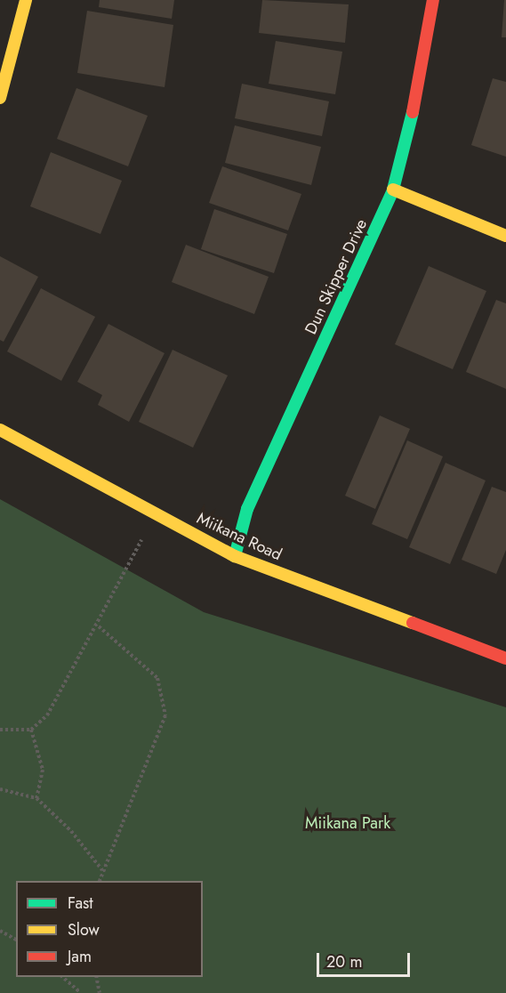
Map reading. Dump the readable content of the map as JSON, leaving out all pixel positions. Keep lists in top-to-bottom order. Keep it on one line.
{"streets":{"street":["Dun Skipper Drive","Miikana Road"]},"crossings":[["Dun Skipper Drive","Miikana Road"]],"parks":["Miikana Park"],"legend":["Fast","Slow","Jam"],"scale_bar":"20 m"}
